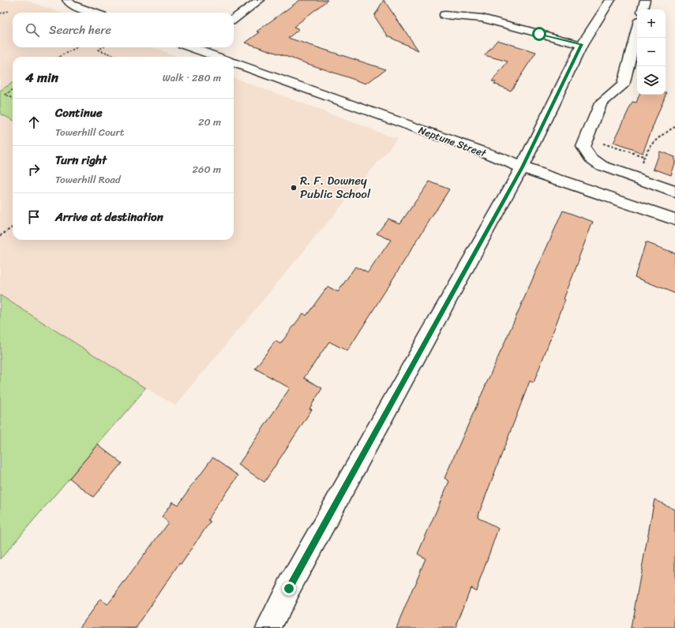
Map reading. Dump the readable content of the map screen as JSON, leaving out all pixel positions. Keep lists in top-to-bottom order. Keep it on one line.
{"streets":{"street":["Neptune Street"]},"places":["R. F. Downey Public School"],"page":{"map_buttons":["+","−"],"search":"Search here","heading":["4 min","Walk · 280 m"],"list":[["Continue","Towerhill Court","20 m"],["Turn right","Towerhill Road","260 m"],"Arrive at destination"]}}
